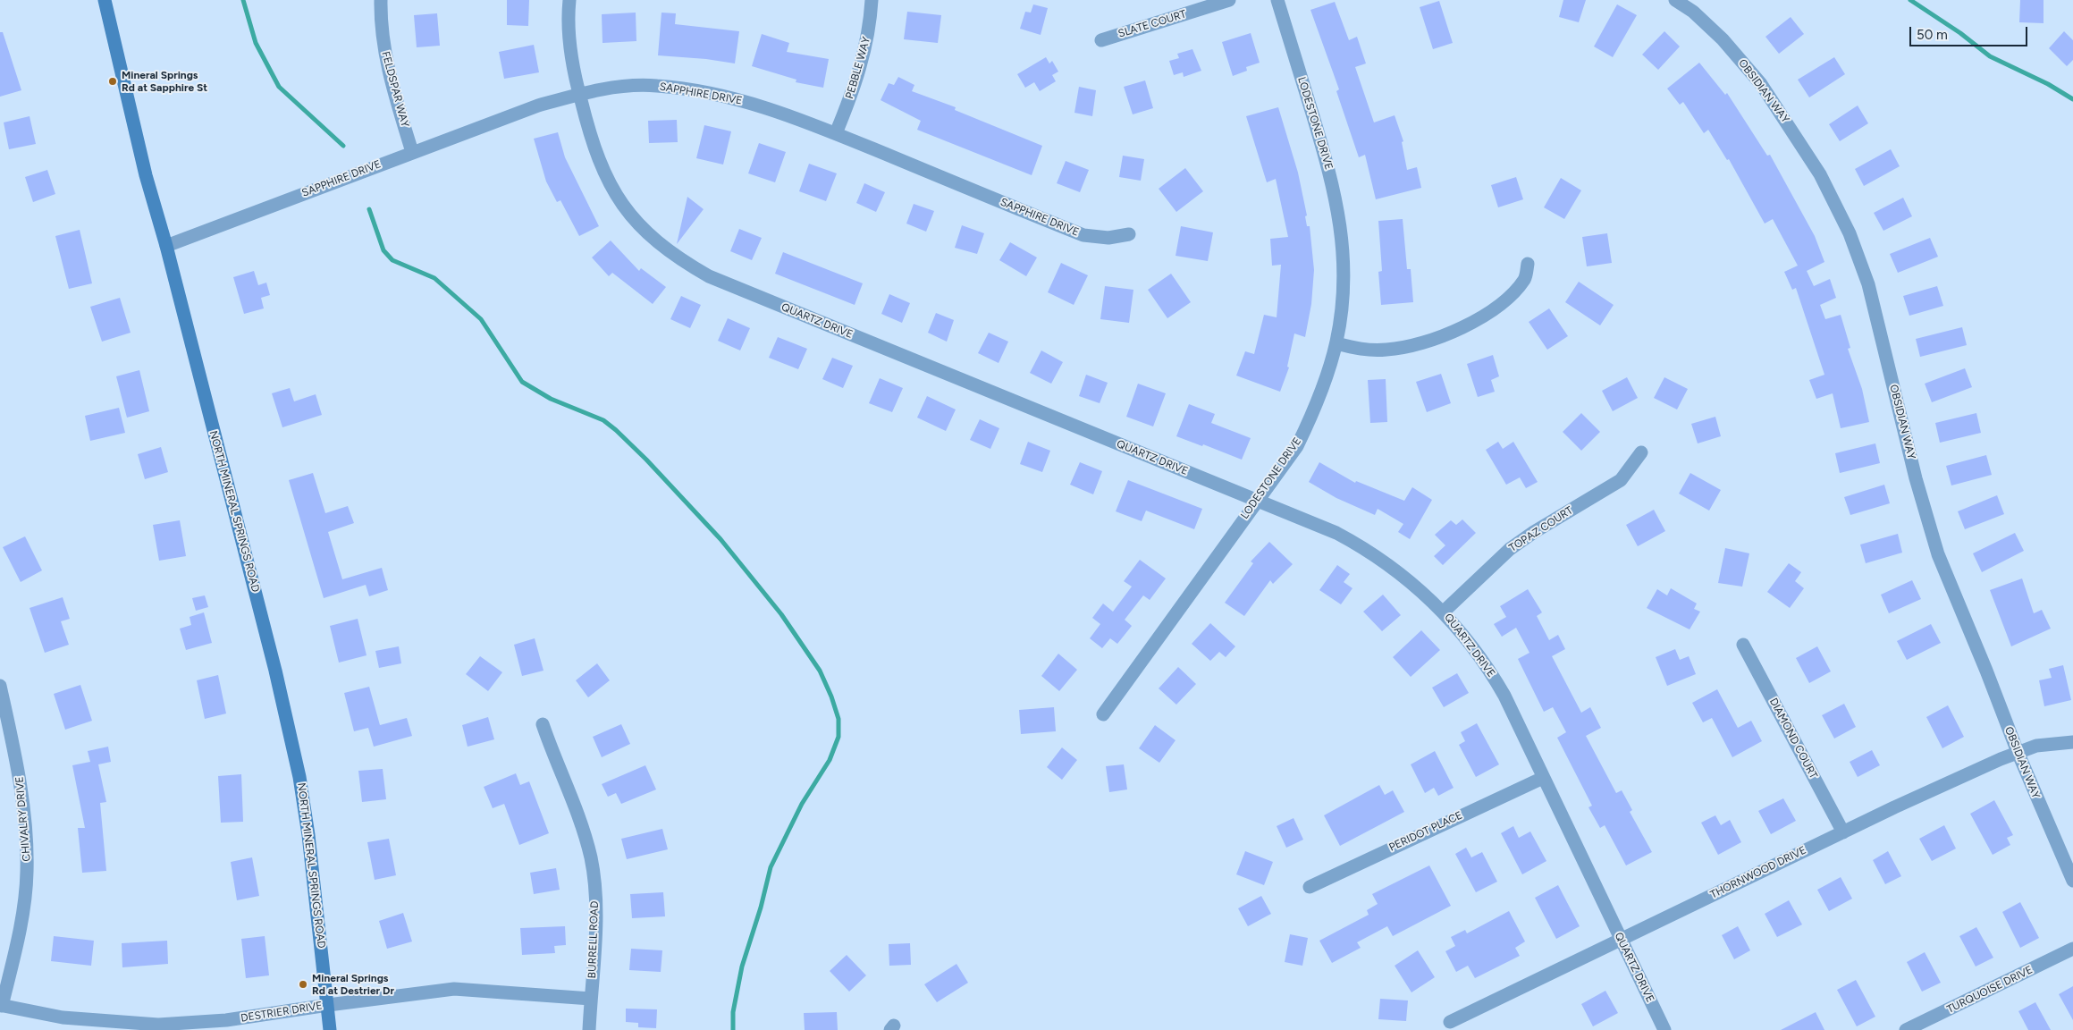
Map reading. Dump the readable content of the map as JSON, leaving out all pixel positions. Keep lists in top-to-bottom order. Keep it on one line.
{"streets":{"street":["SLATE COURT","PEBBLE WAY","FELDSPAR WAY","OBSIDIAN WAY","SAPPHIRE DRIVE","LODESTONE DRIVE","QUARTZ DRIVE","NORTH MINERAL SPRINGS ROAD","TOPAZ COURT","DIAMOND COURT","CHIVALRY DRIVE","PERIDOT PLACE","THORNWOOD DRIVE","BURRELL ROAD","TURQUOISE DRIVE","DESTRIER DRIVE"]},"crossings":[["PEBBLE WAY","SAPPHIRE DRIVE"],["FELDSPAR WAY","SAPPHIRE DRIVE"],["OBSIDIAN WAY","THORNWOOD DRIVE"],["SAPPHIRE DRIVE","QUARTZ DRIVE"],["SAPPHIRE DRIVE","NORTH MINERAL SPRINGS ROAD"],["LODESTONE DRIVE","QUARTZ DRIVE"],["QUARTZ DRIVE","TOPAZ COURT"],["QUARTZ DRIVE","PERIDOT PLACE"],["QUARTZ DRIVE","THORNWOOD DRIVE"],["NORTH MINERAL SPRINGS ROAD","DESTRIER DRIVE"],["DIAMOND COURT","THORNWOOD DRIVE"],["CHIVALRY DRIVE","DESTRIER DRIVE"],["BURRELL ROAD","DESTRIER DRIVE"]],"places":["Mineral Springs Rd at Sapphire St","Mineral Springs Rd at Destrier Dr"],"scale_bar":"50 m"}
